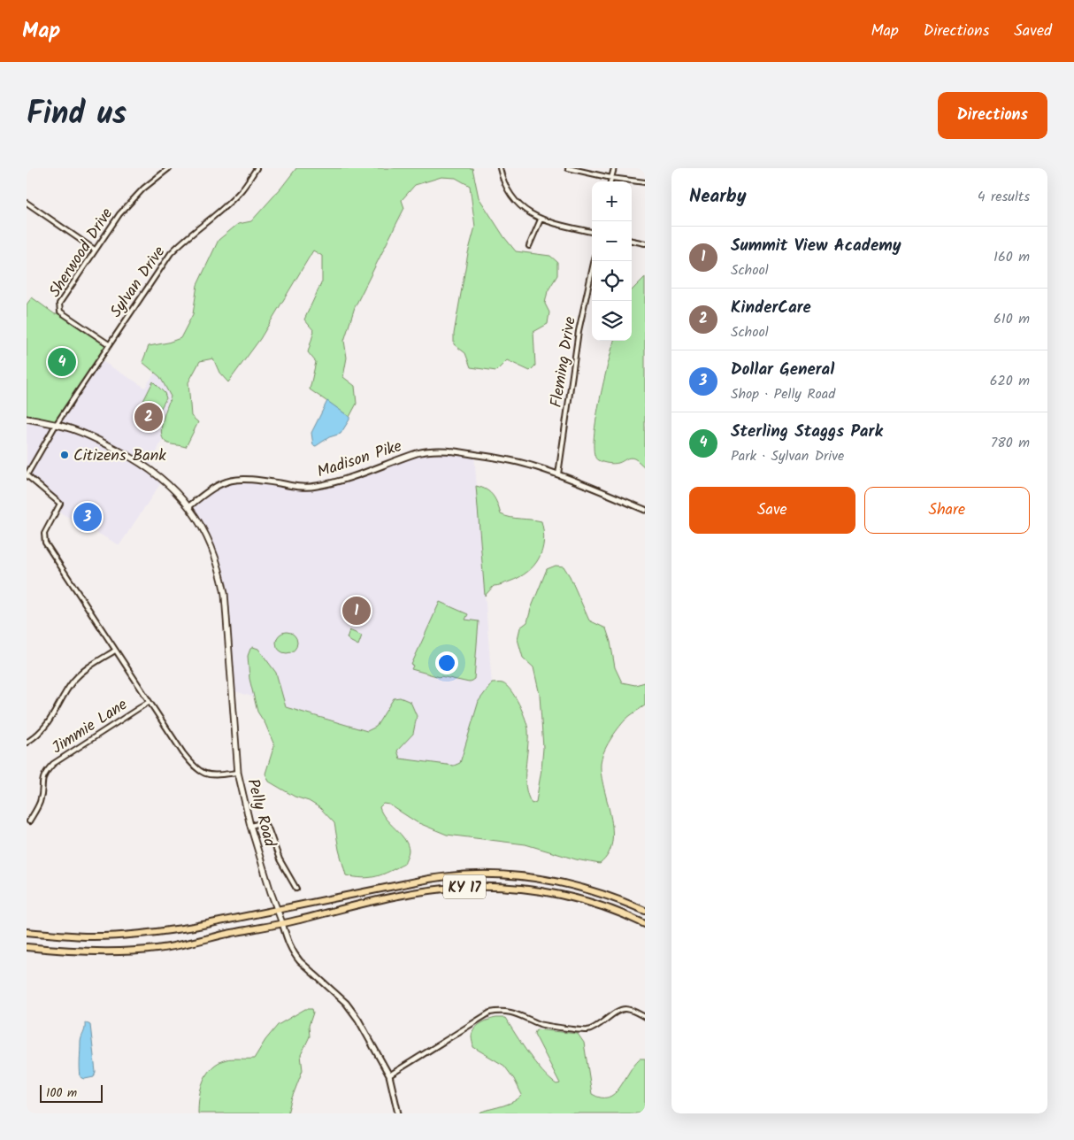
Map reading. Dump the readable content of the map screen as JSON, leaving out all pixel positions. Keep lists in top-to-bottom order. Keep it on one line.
{"streets":{"main road":["Pelly Road","KY 17"],"street":["Sherwood Drive","Sylvan Drive","Fleming Drive","Madison Pike","Jimmie Lane"]},"crossings":[["Sherwood Drive","Sylvan Drive"],["Sylvan Drive","Pelly Road"],["Fleming Drive","Madison Pike"],["Jimmie Lane","Pelly Road"],["Pelly Road","KY 17"]],"places":["Citizens Bank"],"scale_bar":"100 m","page":{"header":"Map","nav":["Map","Directions","Saved"],"title":"Find us","buttons":["Directions",["Save","Share"]],"heading":["Nearby","4 results"],"map_buttons":["+","−"],"list":[{"mark":"1","name":"Summit View Academy","note":"School","value":"160 m"},{"mark":"2","name":"KinderCare","note":"School","value":"610 m"},{"mark":"3","name":"Dollar General","note":"Shop · Pelly Road","value":"620 m"},{"mark":"4","name":"Sterling Staggs Park","note":"Park · Sylvan Drive","value":"780 m"}],"pins":["4","2","3","1"],"scale":"100 m"}}
